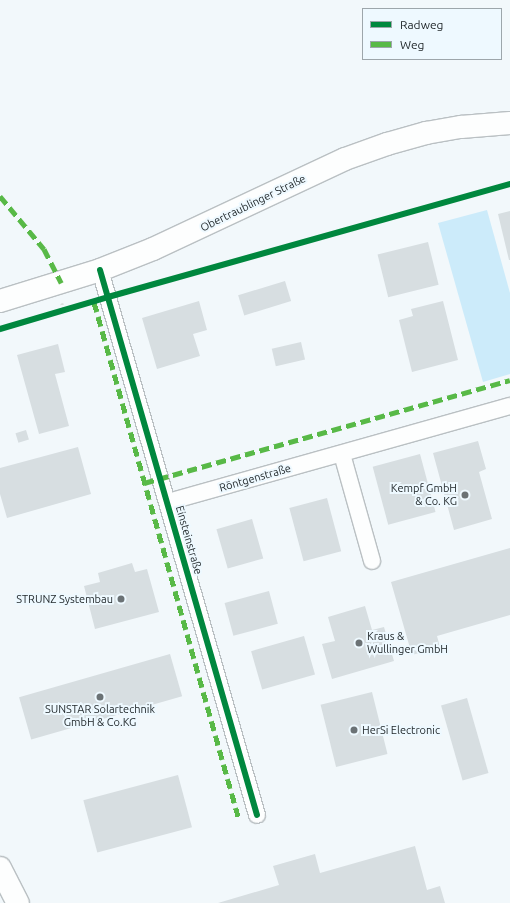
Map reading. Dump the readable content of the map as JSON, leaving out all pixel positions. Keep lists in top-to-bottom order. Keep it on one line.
{"streets":{"street":["Obertraublinger Straße","Röntgenstraße","Einsteinstraße"]},"crossings":[["Obertraublinger Straße","Einsteinstraße"],["Röntgenstraße","Einsteinstraße"]],"places":["Kempf GmbH & Co. KG","STRUNZ Systembau","Kraus & Wullinger GmbH","SUNSTAR Solartechnik GmbH & Co.KG","HerSi Electronic"],"legend":["Radweg","Weg"]}
